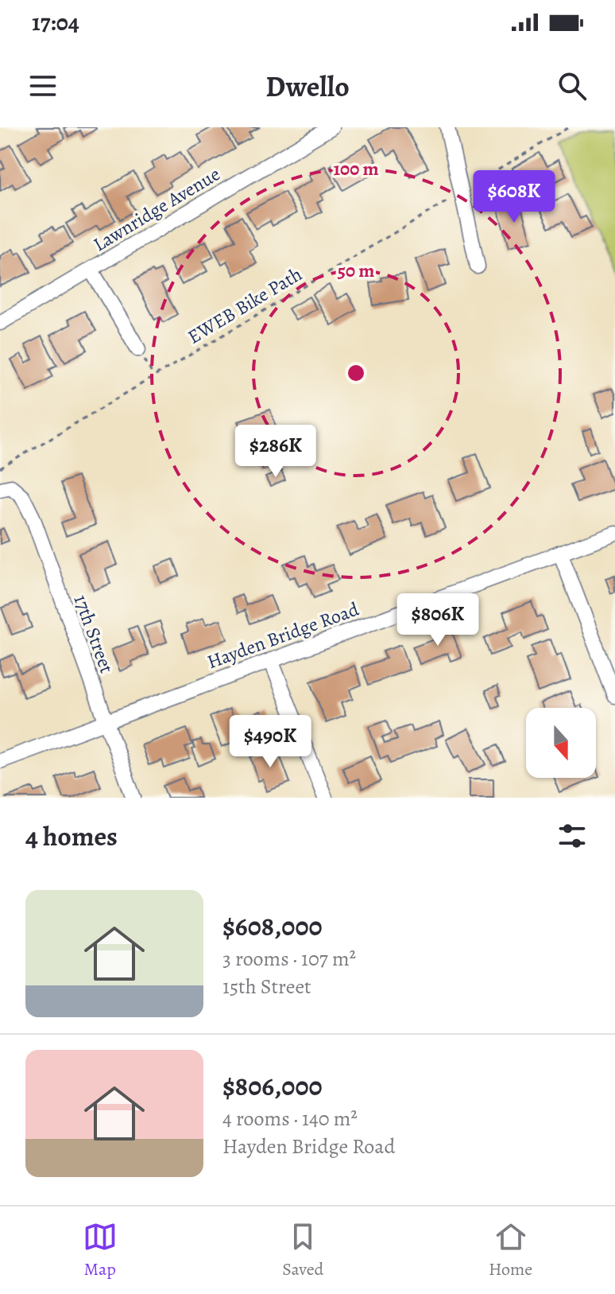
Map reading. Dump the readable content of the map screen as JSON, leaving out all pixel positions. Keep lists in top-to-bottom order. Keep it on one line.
{"streets":{"street":["Lawnridge Avenue","17th Street","Hayden Bridge Road"],"path":["EWEB Bike Path"]},"crossings":[["17th Street","Hayden Bridge Road"]],"north":"bottom","page":{"status":"17:04","header":"Dwello","price":["$608K","$286K","$806K","$490K"],"heading":"4 homes","list":[{"name":"$608,000","note":"3 rooms · 107 m² · 15th Street"},{"name":"$806,000","note":"4 rooms · 140 m² · Hayden Bridge Road"}],"tabs":["Map","Saved","Home"]},"rings":["100 m","50 m"]}
